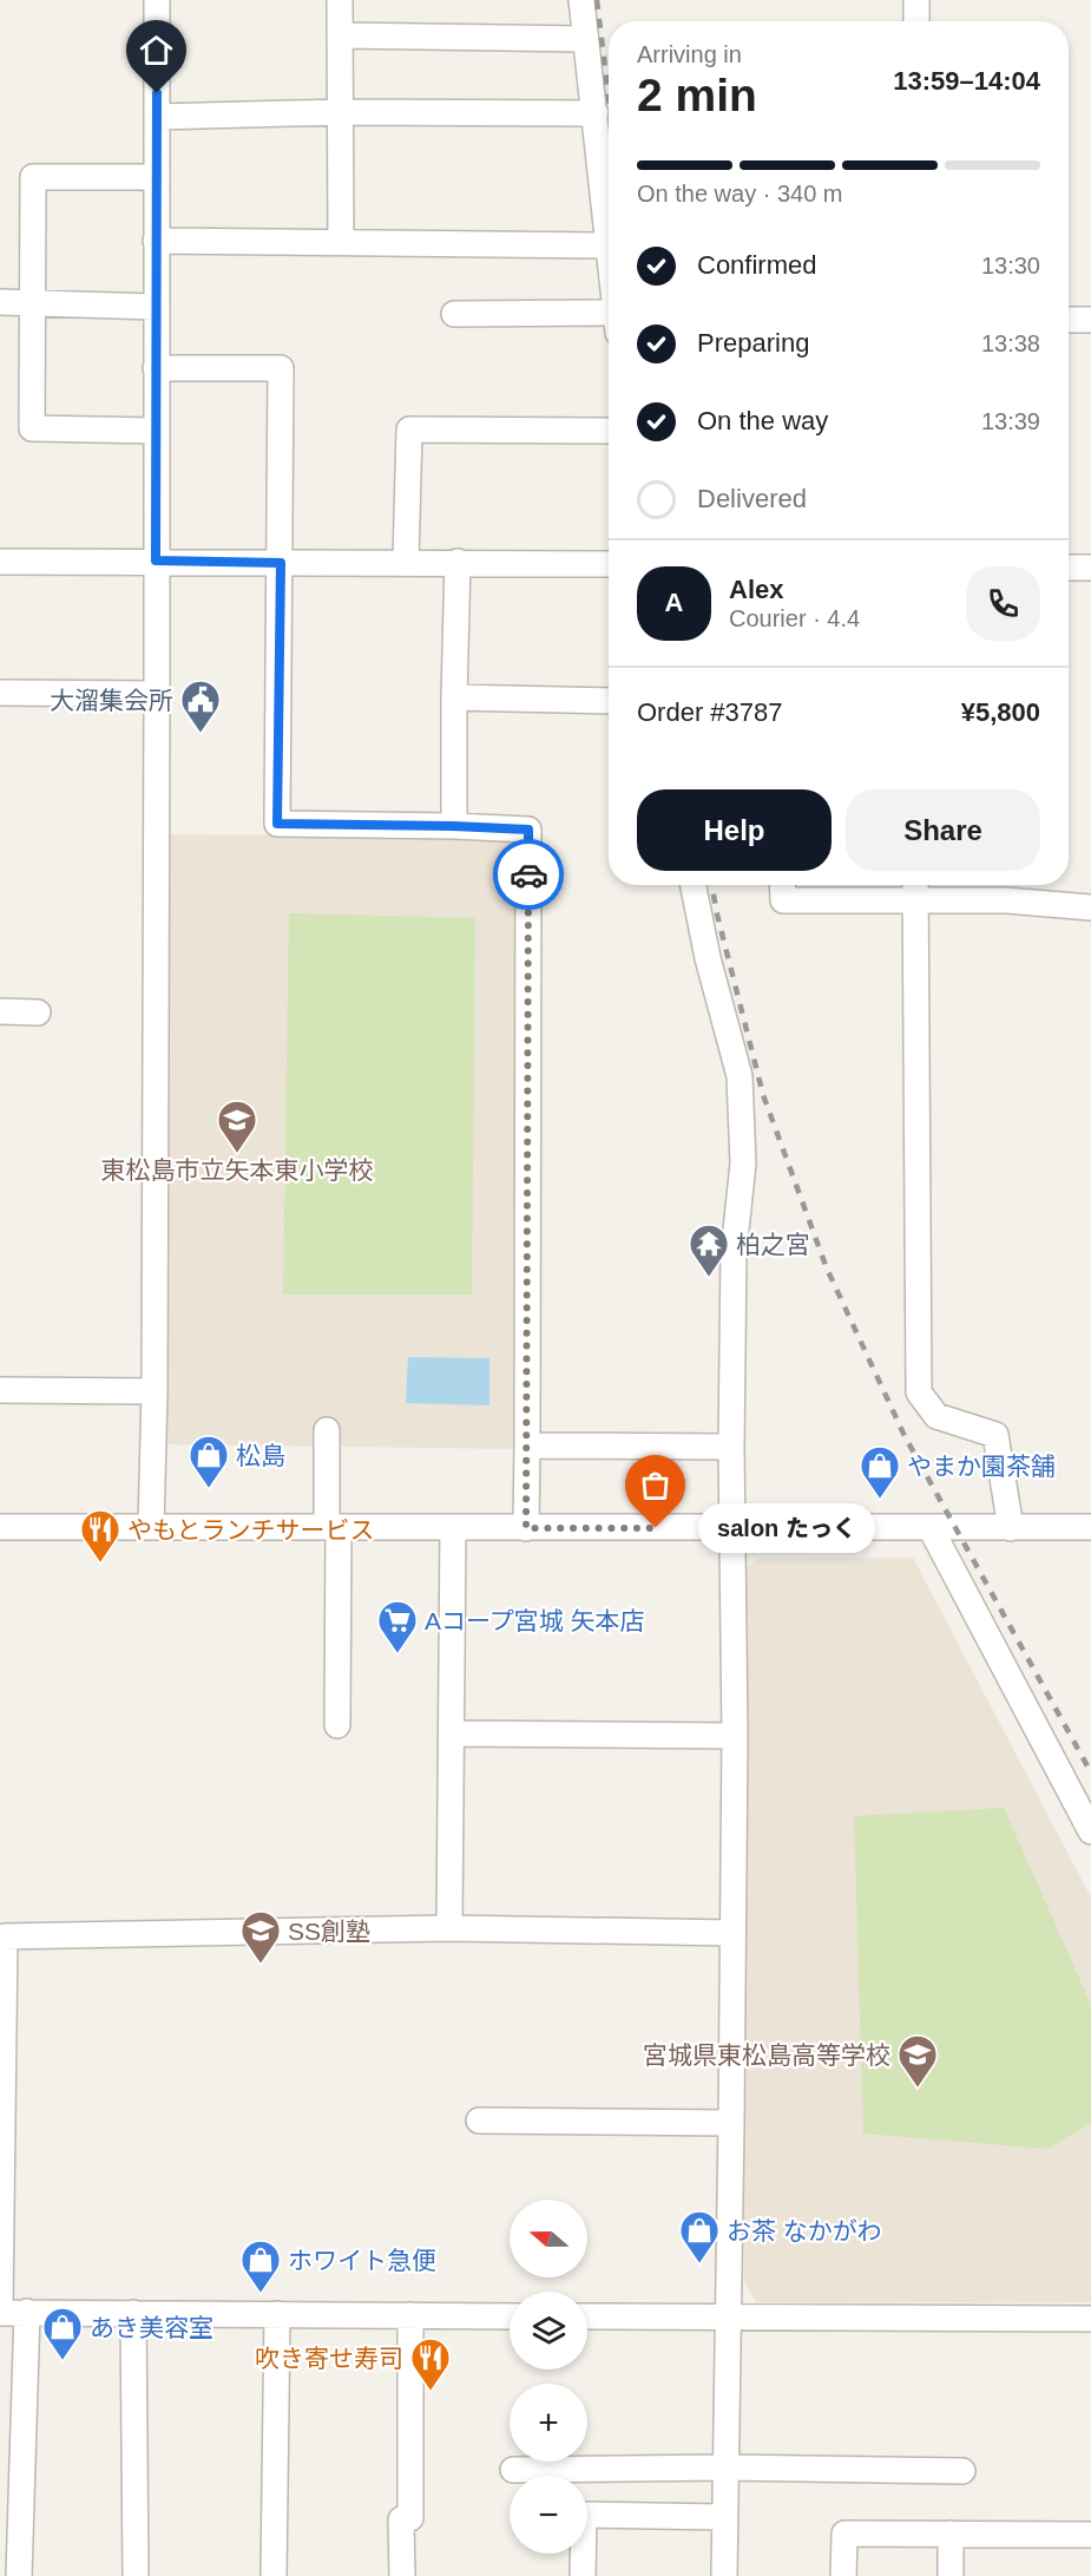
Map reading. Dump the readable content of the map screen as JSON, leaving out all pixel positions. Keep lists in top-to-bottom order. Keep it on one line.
{"places":{"public building":["大溜集会所"],"school or university":["東松島市立矢本東小学校","SS創塾","宮城県東松島高等学校"],"temple":["柏之宮"],"shop":["松島","やまか園茶舗","お茶 なかがわ","ホワイト急便","あき美容室"],"other":["salon たっく"],"restaurant":["やもとランチサービス","吹き寄せ寿司"],"supermarket":["Aコープ宮城 矢本店"]},"north":"left","page":{"heading":["2 min","Arriving in","13:59–14:04"],"panel":["Alex","Courier · 4.4","Order #3787","¥5,800"],"bar":"On the way · 340 m","list":[["Confirmed","13:30"],["Preparing","13:38"],["On the way","13:39"],"Delivered"],"round":"A","buttons":["Help","Share"],"bubble":"salon たっく","map_buttons":["+","−"]}}
